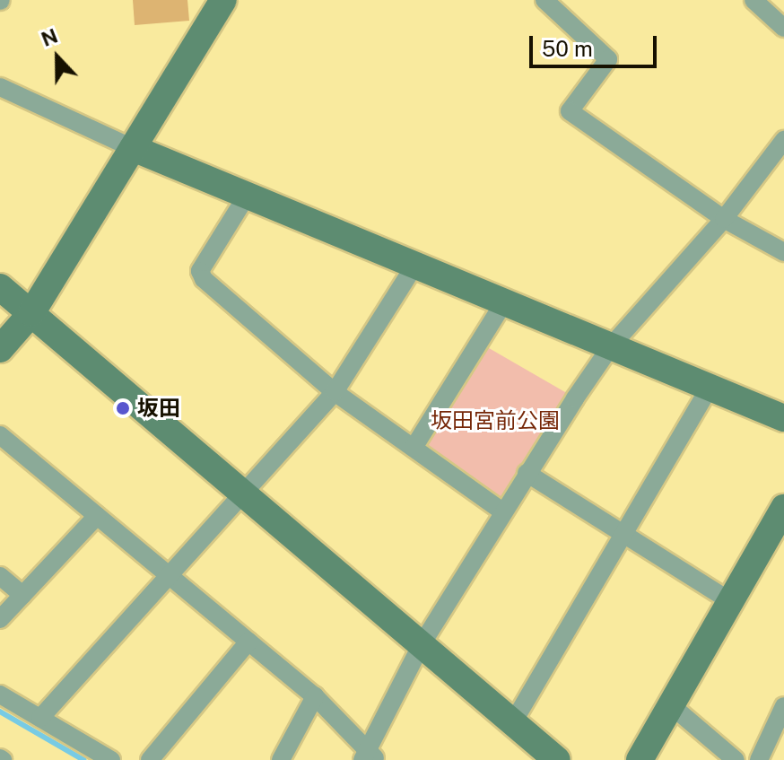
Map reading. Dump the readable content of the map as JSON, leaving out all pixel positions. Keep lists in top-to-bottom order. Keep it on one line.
{"parks":["坂田宮前公園"],"places":["坂田"],"scale_bar":"50 m","north":"top"}
